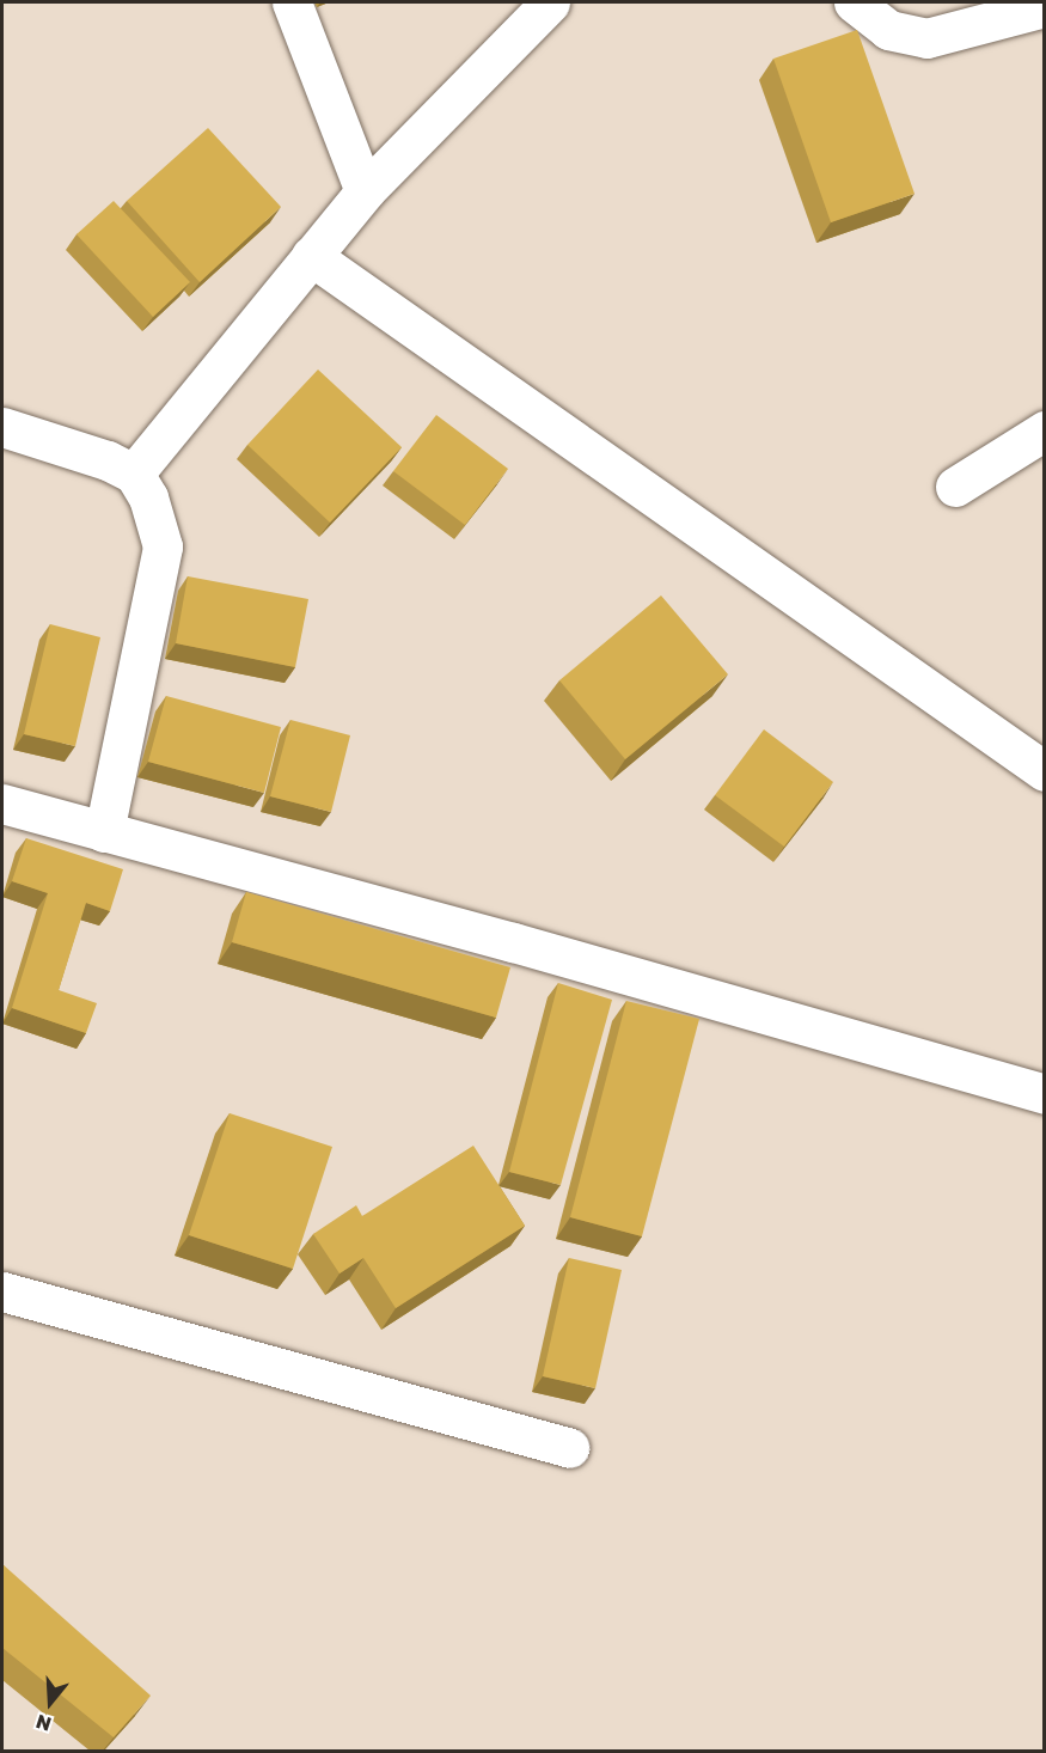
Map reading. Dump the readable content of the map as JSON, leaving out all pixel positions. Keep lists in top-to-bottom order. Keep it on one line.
{"north":"bottom"}
